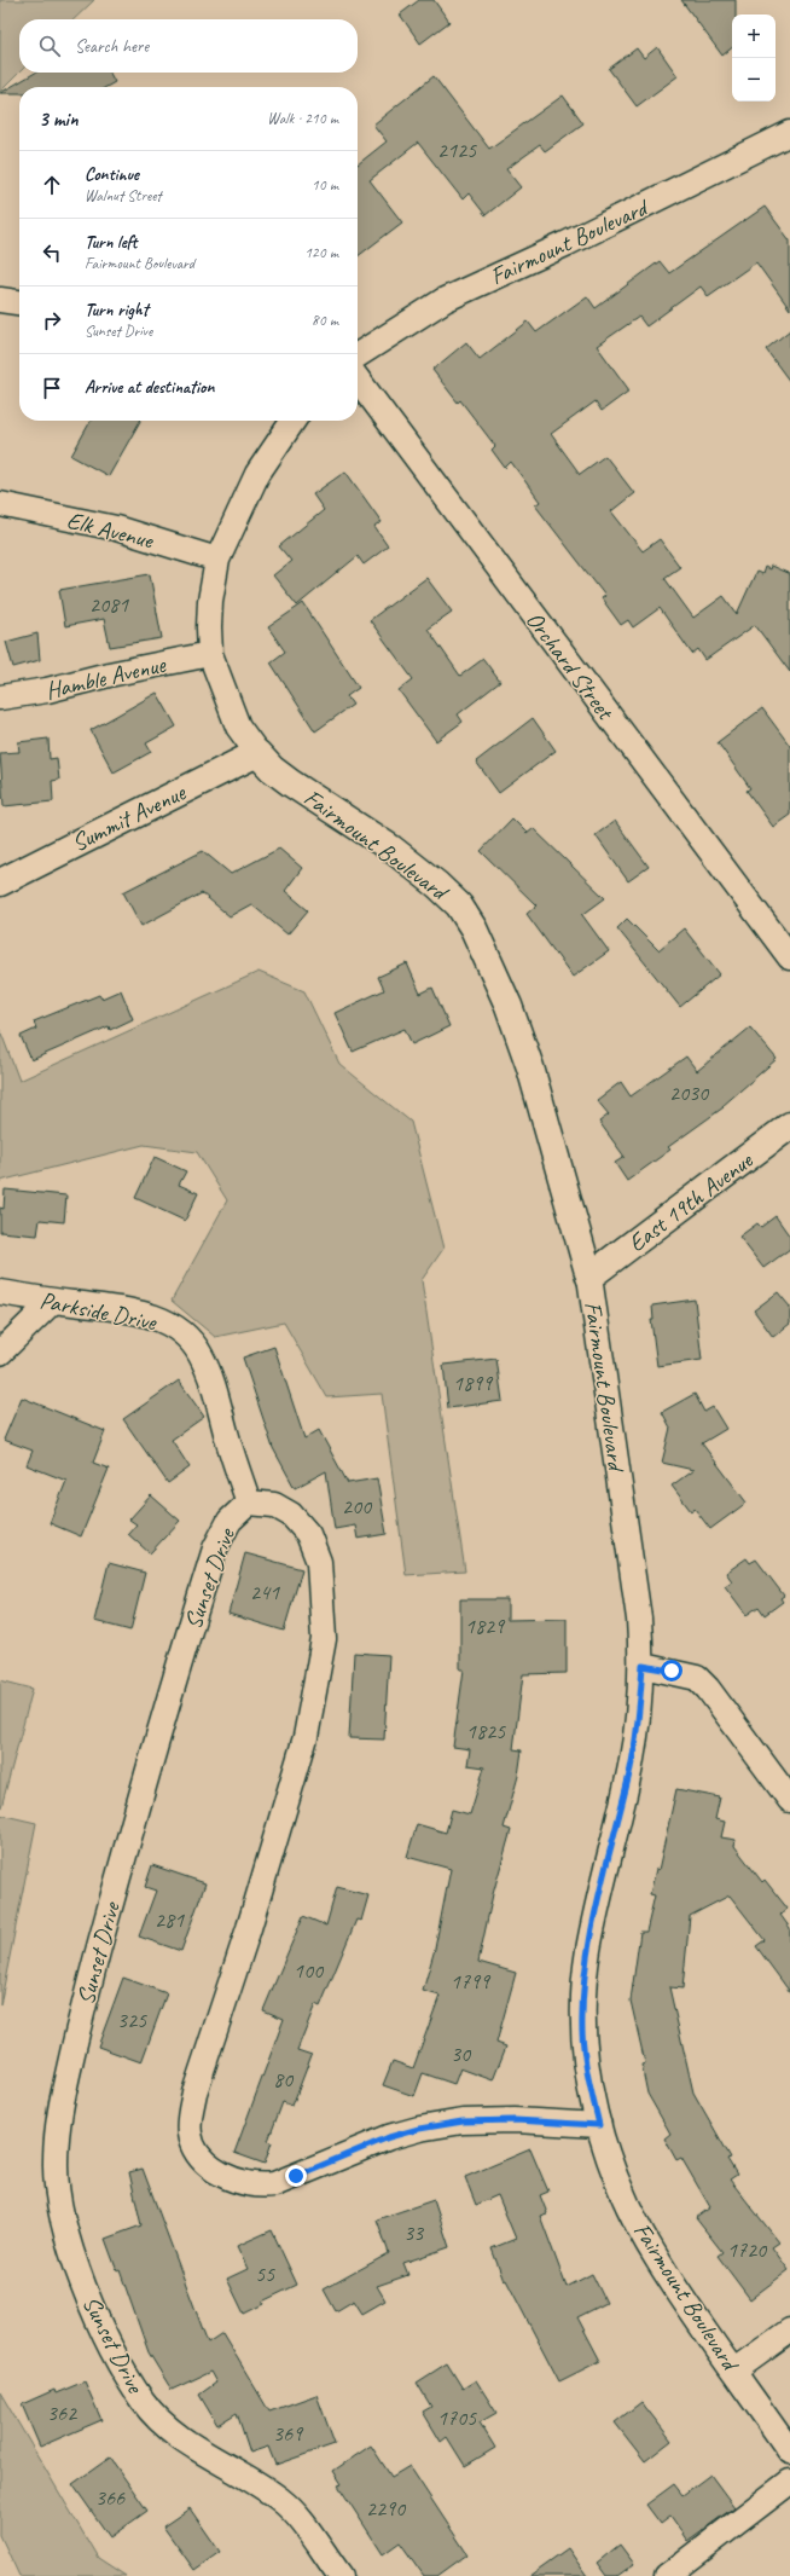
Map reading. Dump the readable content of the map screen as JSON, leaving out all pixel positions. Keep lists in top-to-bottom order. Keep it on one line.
{"streets":{"street":["Fairmount Boulevard","Elk Avenue","Orchard Street","Hamble Avenue","Summit Avenue","East 19th Avenue","Parkside Drive","Sunset Drive"]},"crossings":[["Fairmount Boulevard","Elk Avenue"],["Fairmount Boulevard","Hamble Avenue"],["Fairmount Boulevard","Summit Avenue"],["Fairmount Boulevard","East 19th Avenue"],["Fairmount Boulevard","Sunset Drive"],["Parkside Drive","Sunset Drive"]],"house_numbers":["2125","2081","2030","1899","200","241","1829","1825","281","100","1799","325","30","80","33","1720","55","362","1705","369","366","2290"],"page":{"map_buttons":["+","−"],"search":"Search here","heading":["3 min","Walk · 210 m"],"list":[["Continue","Walnut Street","10 m"],["Turn left","Fairmount Boulevard","120 m"],["Turn right","Sunset Drive","80 m"],"Arrive at destination"]}}
